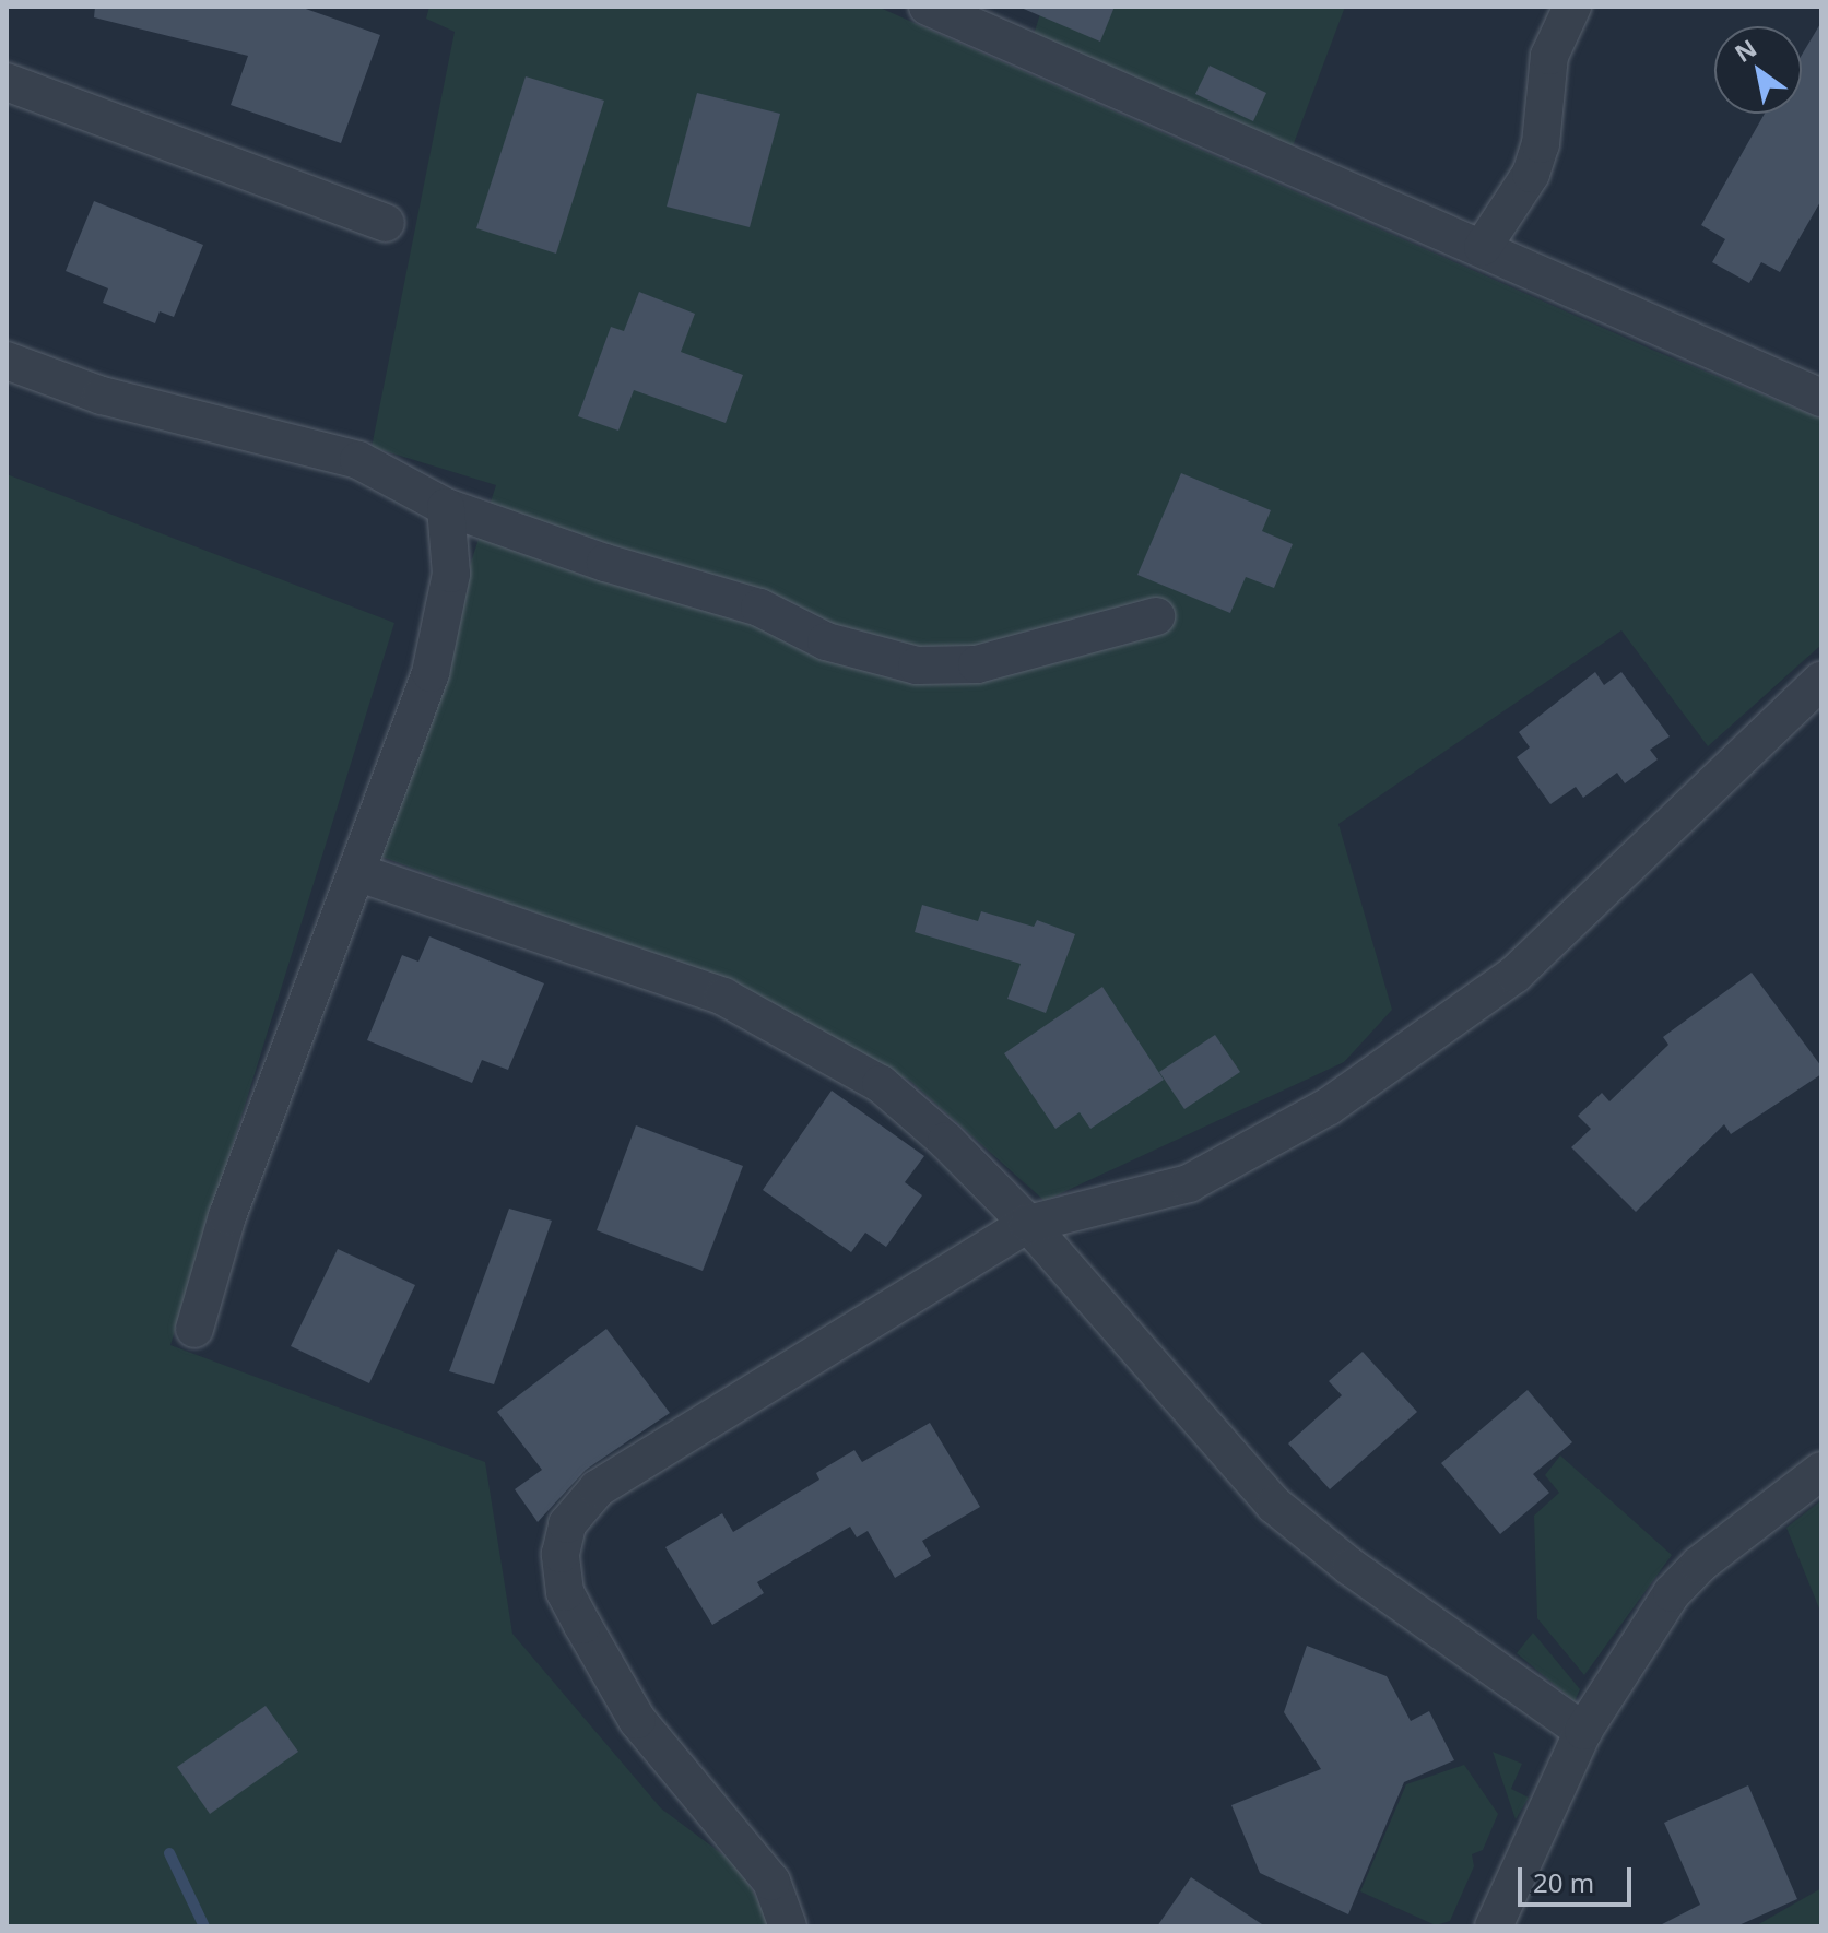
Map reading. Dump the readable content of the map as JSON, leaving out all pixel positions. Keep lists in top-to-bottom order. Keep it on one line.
{"scale_bar":"20 m","north":"top left"}
